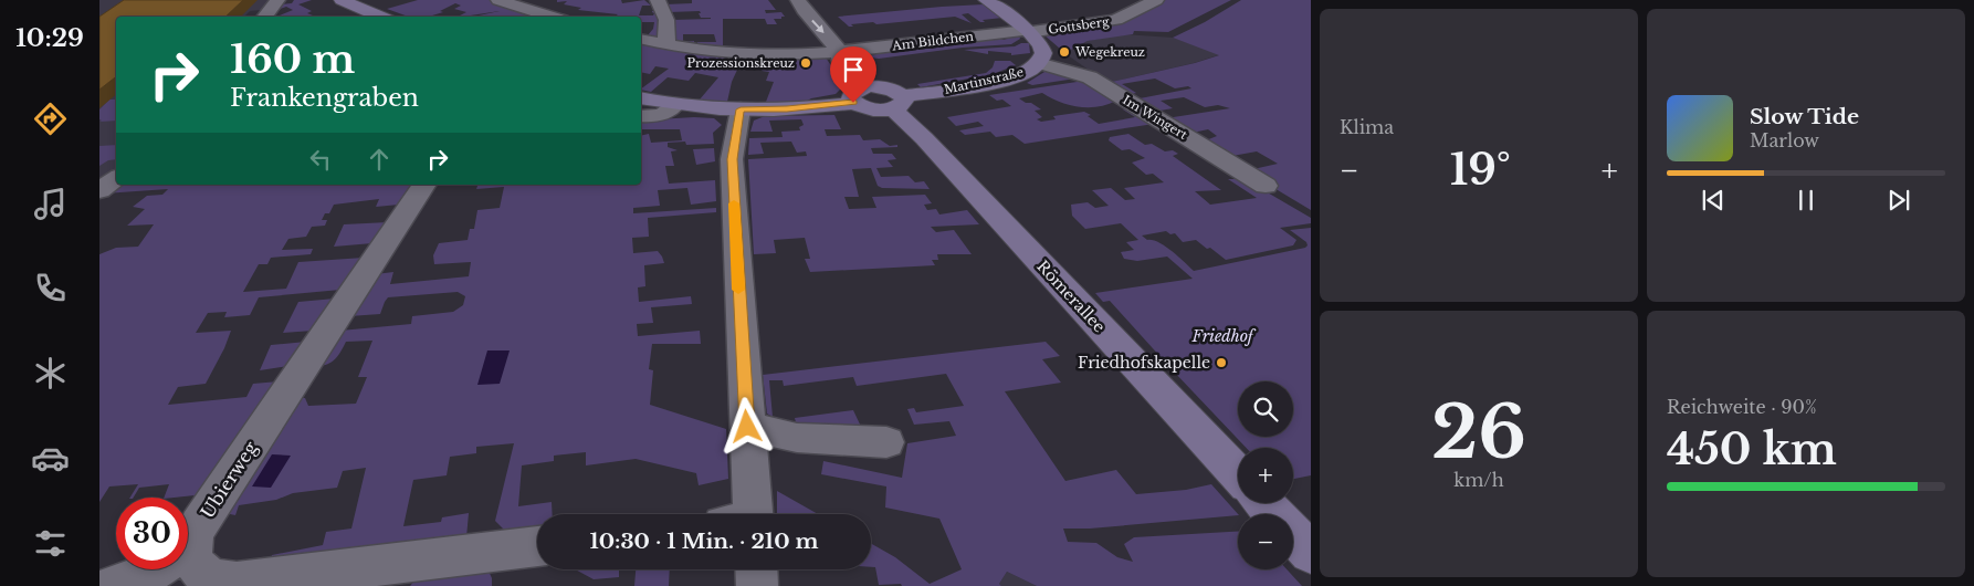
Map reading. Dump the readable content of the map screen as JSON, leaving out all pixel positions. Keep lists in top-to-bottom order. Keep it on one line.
{"streets":{"street":["Gottsberg","Am Bildchen","Martinstraße","Im Wingert","Römerallee","Ubierweg"]},"crossings":[["Gottsberg","Am Bildchen"],["Gottsberg","Martinstraße"],["Am Bildchen","Martinstraße"],["Martinstraße","Im Wingert"],["Martinstraße","Römerallee"]],"parks":["Friedhof"],"places":["Wegekreuz","Prozessionskreuz","Friedhofskapelle"],"page":{"tabs":"10:29","tile":["Klima",["26","km/h"],["Reichweite · 90%","450 km"]],"turn":["160 m","Frankengraben"],"song":["Slow Tide","Marlow"],"heat":["−","19°","+"],"map_buttons":["+","−"],"limit":"30","trip":"10:30 · 1 Min. · 210 m"}}
